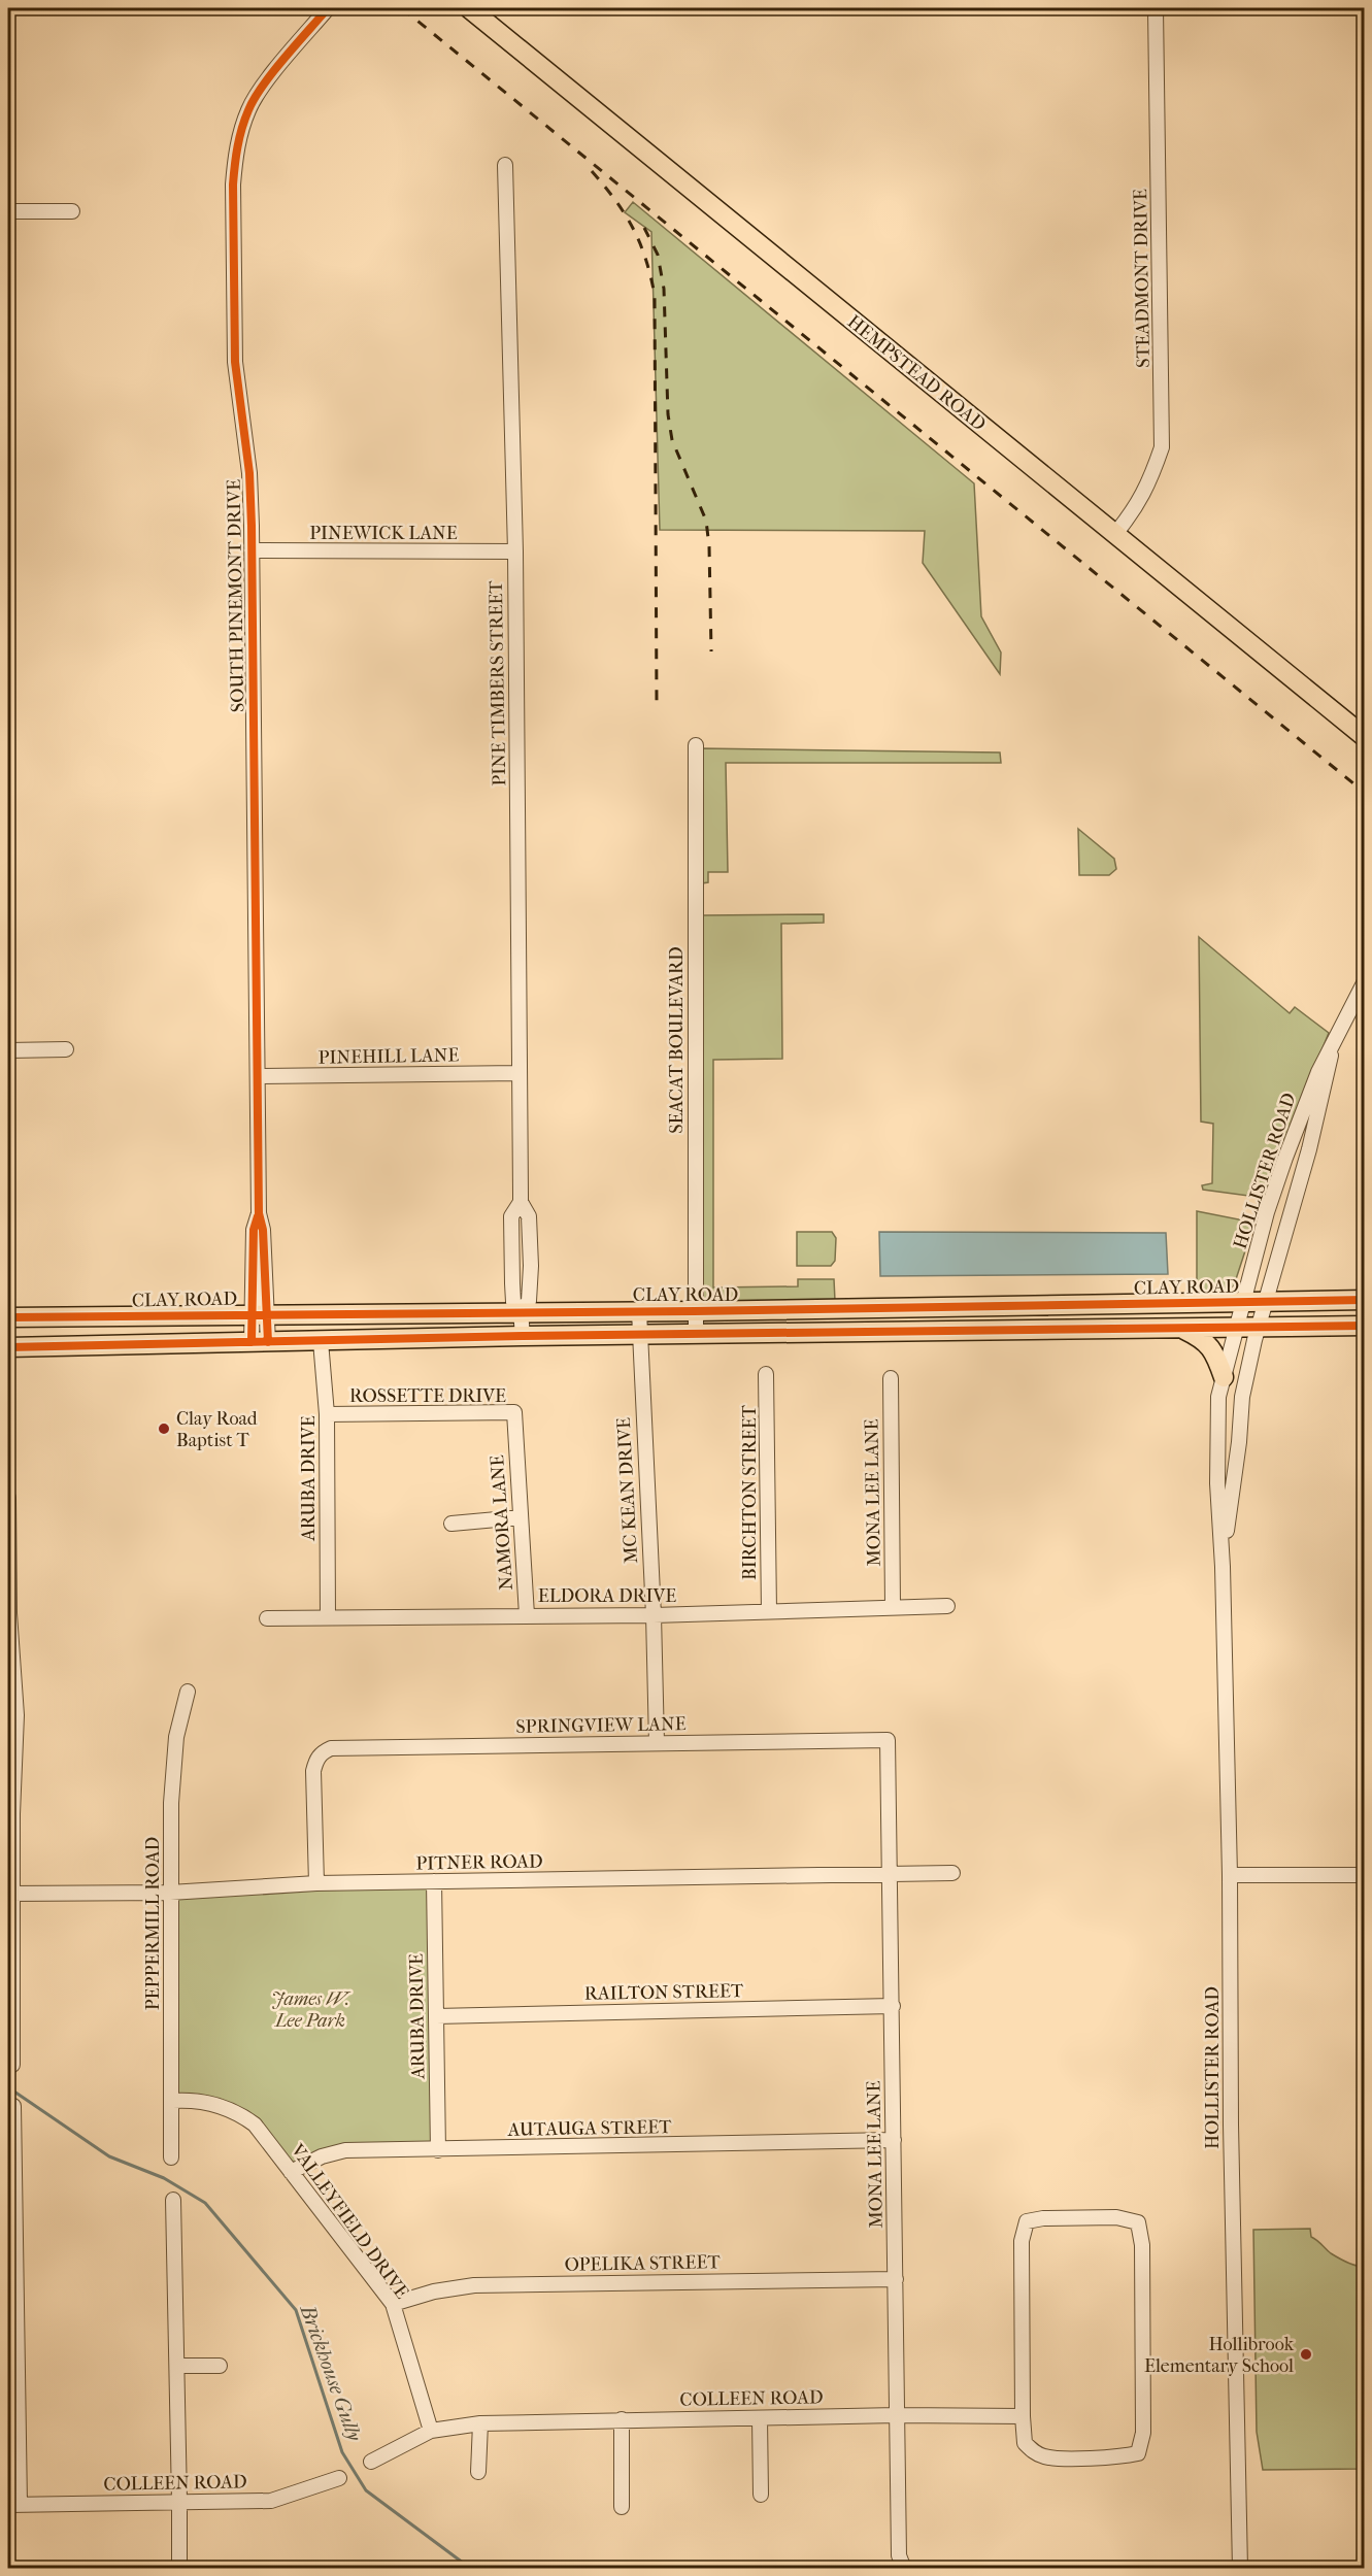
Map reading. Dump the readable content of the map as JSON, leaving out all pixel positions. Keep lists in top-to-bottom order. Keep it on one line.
{"streets":{"main road":["HEMPSTEAD ROAD","CLAY ROAD"],"street":["STEADMONT DRIVE","PINEWICK LANE","SOUTH PINEMONT DRIVE","PINE TIMBERS STREET","SEACAT BOULEVARD","PINEHILL LANE","HOLLISTER ROAD","ROSSETTE DRIVE","ARUBA DRIVE","MC KEAN DRIVE","BIRCHTON STREET","MONA LEE LANE","NAMORA LANE","ELDORA DRIVE","SPRINGVIEW LANE","PITNER ROAD","PEPPERMILL ROAD","RAILTON STREET","AUTAUGA STREET","VALLEYFIELD DRIVE","OPELIKA STREET","COLLEEN ROAD"]},"crossings":[["STEADMONT DRIVE","HEMPSTEAD ROAD"],["PINEWICK LANE","SOUTH PINEMONT DRIVE"],["PINEWICK LANE","PINE TIMBERS STREET"],["SOUTH PINEMONT DRIVE","PINEHILL LANE"],["SOUTH PINEMONT DRIVE","CLAY ROAD"],["PINE TIMBERS STREET","PINEHILL LANE"],["PINE TIMBERS STREET","CLAY ROAD"],["SEACAT BOULEVARD","CLAY ROAD"],["HOLLISTER ROAD","CLAY ROAD"],["CLAY ROAD","MC KEAN DRIVE"],["ROSSETTE DRIVE","ARUBA DRIVE"],["ROSSETTE DRIVE","NAMORA LANE"],["ARUBA DRIVE","ELDORA DRIVE"],["ARUBA DRIVE","PITNER ROAD"],["ARUBA DRIVE","RAILTON STREET"],["ARUBA DRIVE","AUTAUGA STREET"],["MC KEAN DRIVE","ELDORA DRIVE"],["MC KEAN DRIVE","SPRINGVIEW LANE"],["BIRCHTON STREET","ELDORA DRIVE"],["MONA LEE LANE","ELDORA DRIVE"],["MONA LEE LANE","SPRINGVIEW LANE"],["MONA LEE LANE","PITNER ROAD"],["MONA LEE LANE","RAILTON STREET"],["MONA LEE LANE","AUTAUGA STREET"],["MONA LEE LANE","OPELIKA STREET"],["MONA LEE LANE","COLLEEN ROAD"],["NAMORA LANE","ELDORA DRIVE"],["SPRINGVIEW LANE","PITNER ROAD"],["PITNER ROAD","PEPPERMILL ROAD"],["PEPPERMILL ROAD","VALLEYFIELD DRIVE"],["AUTAUGA STREET","VALLEYFIELD DRIVE"],["VALLEYFIELD DRIVE","OPELIKA STREET"],["VALLEYFIELD DRIVE","COLLEEN ROAD"]],"water":["Brickhouse Gully"],"parks":["James W. Lee Park"],"places":["Clay Road Baptist T","Hollibrook Elementary School"]}
